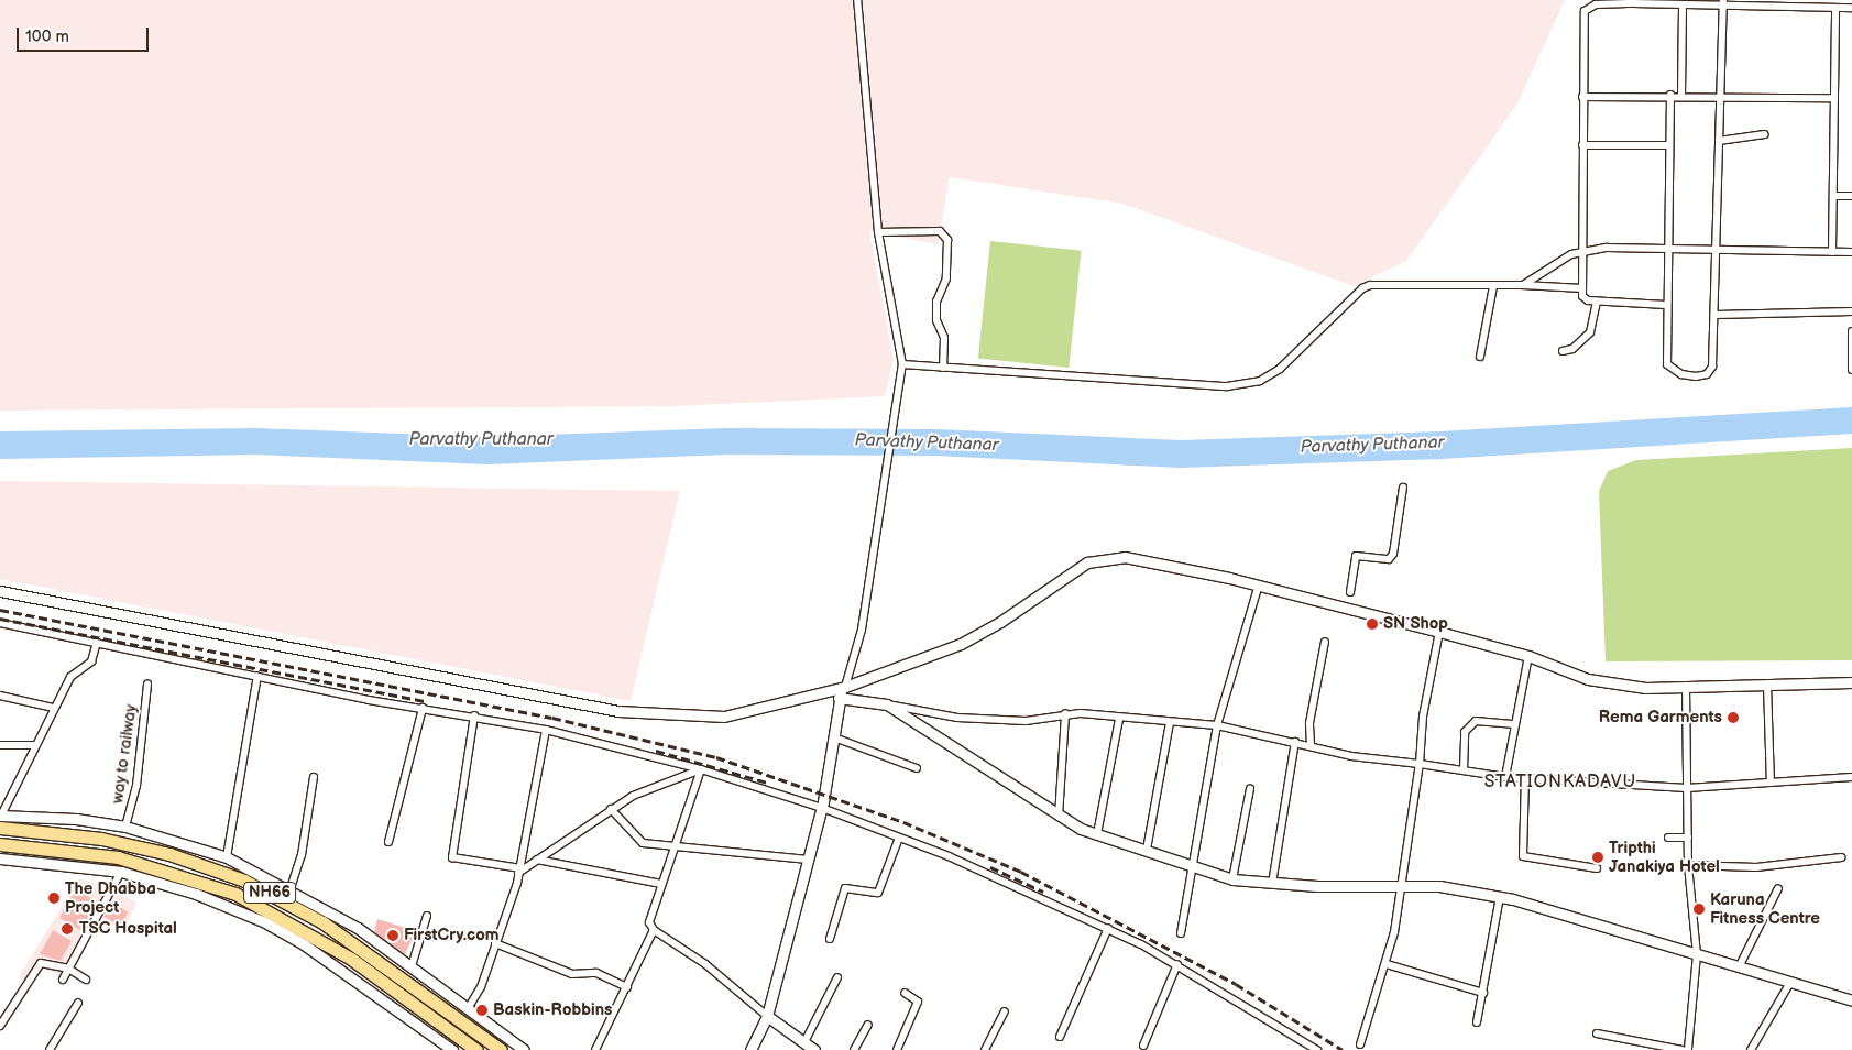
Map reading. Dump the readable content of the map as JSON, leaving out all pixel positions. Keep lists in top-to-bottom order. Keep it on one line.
{"streets":{"highway":["NH66"],"street":["way to railway"]},"districts":["STATIONKADAVU"],"water":["Parvathy Puthanar"],"places":["SN Shop","Rema Garments","Tripthi Janakiya Hotel","The Dhabba Project","Karuna Fitness Centre","TSC Hospital","FirstCry.com","Baskin-Robbins"],"scale_bar":"100 m"}
